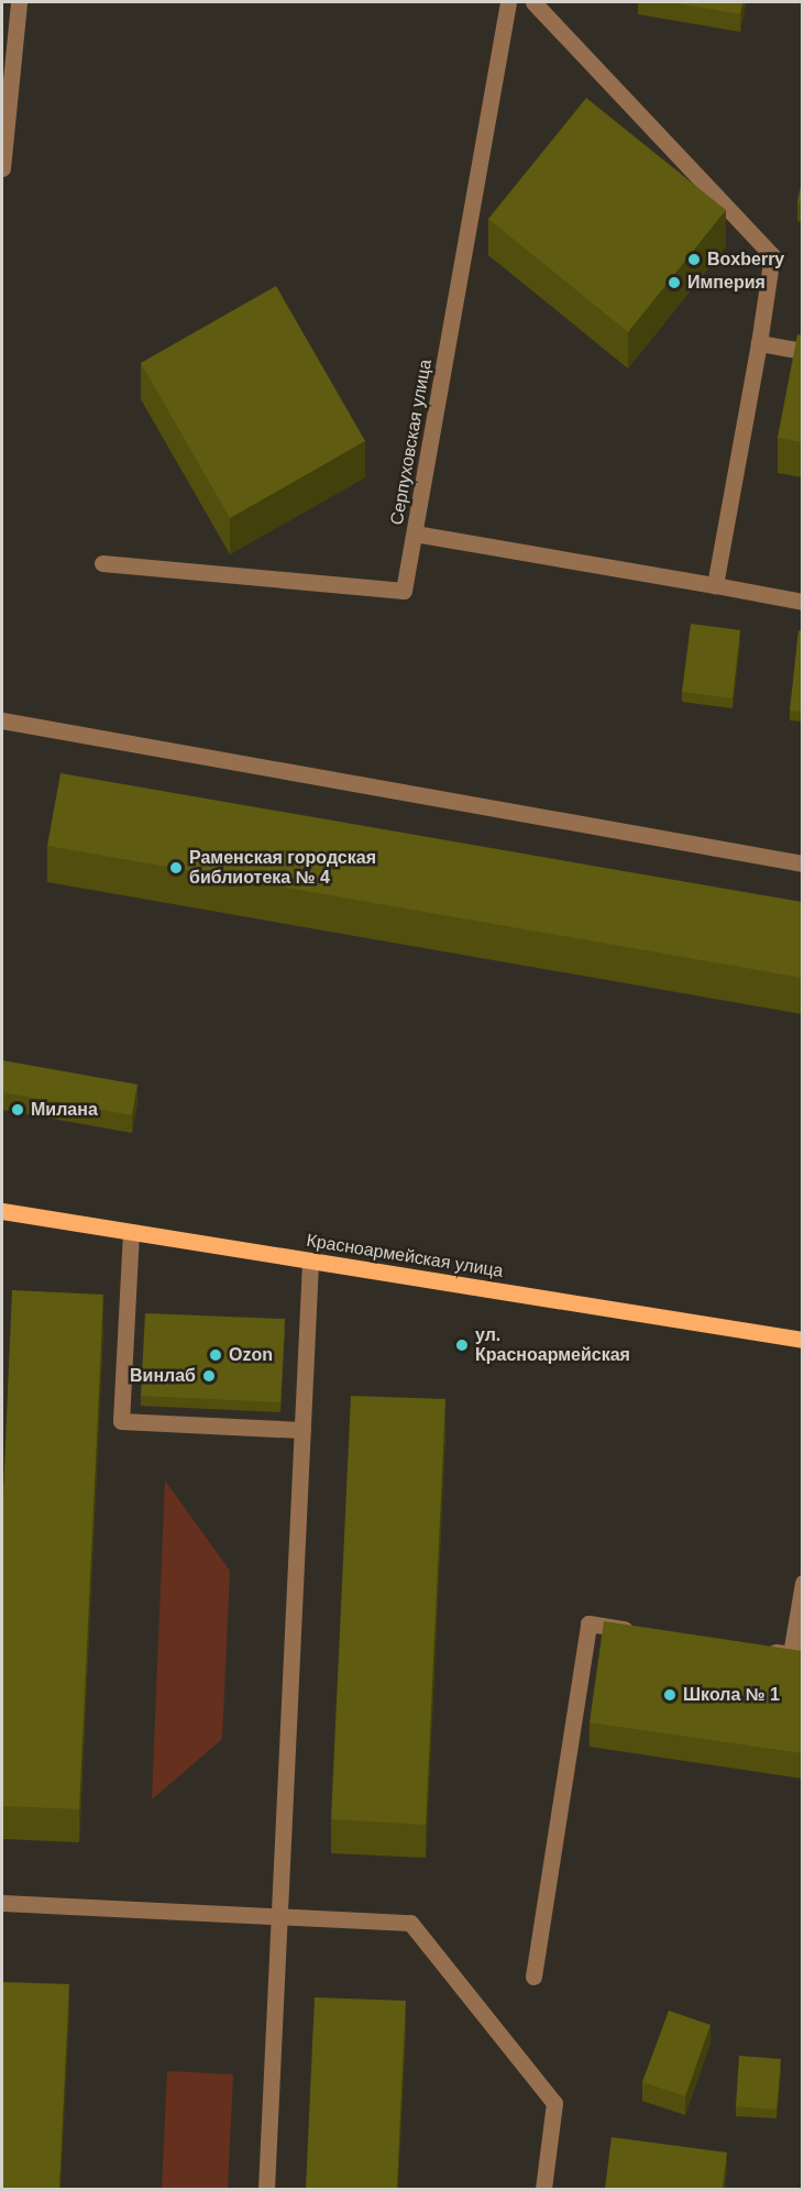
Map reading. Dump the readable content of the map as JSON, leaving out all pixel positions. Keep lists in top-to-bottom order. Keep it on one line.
{"streets":{"main road":["Красноармейская улица"],"street":["Серпуховская улица"]},"places":["Boxberry","Империя","Раменская городская библиотека № 4","Милана","ул. Красноармейская","Ozon","Винлаб","Школа № 1"]}
